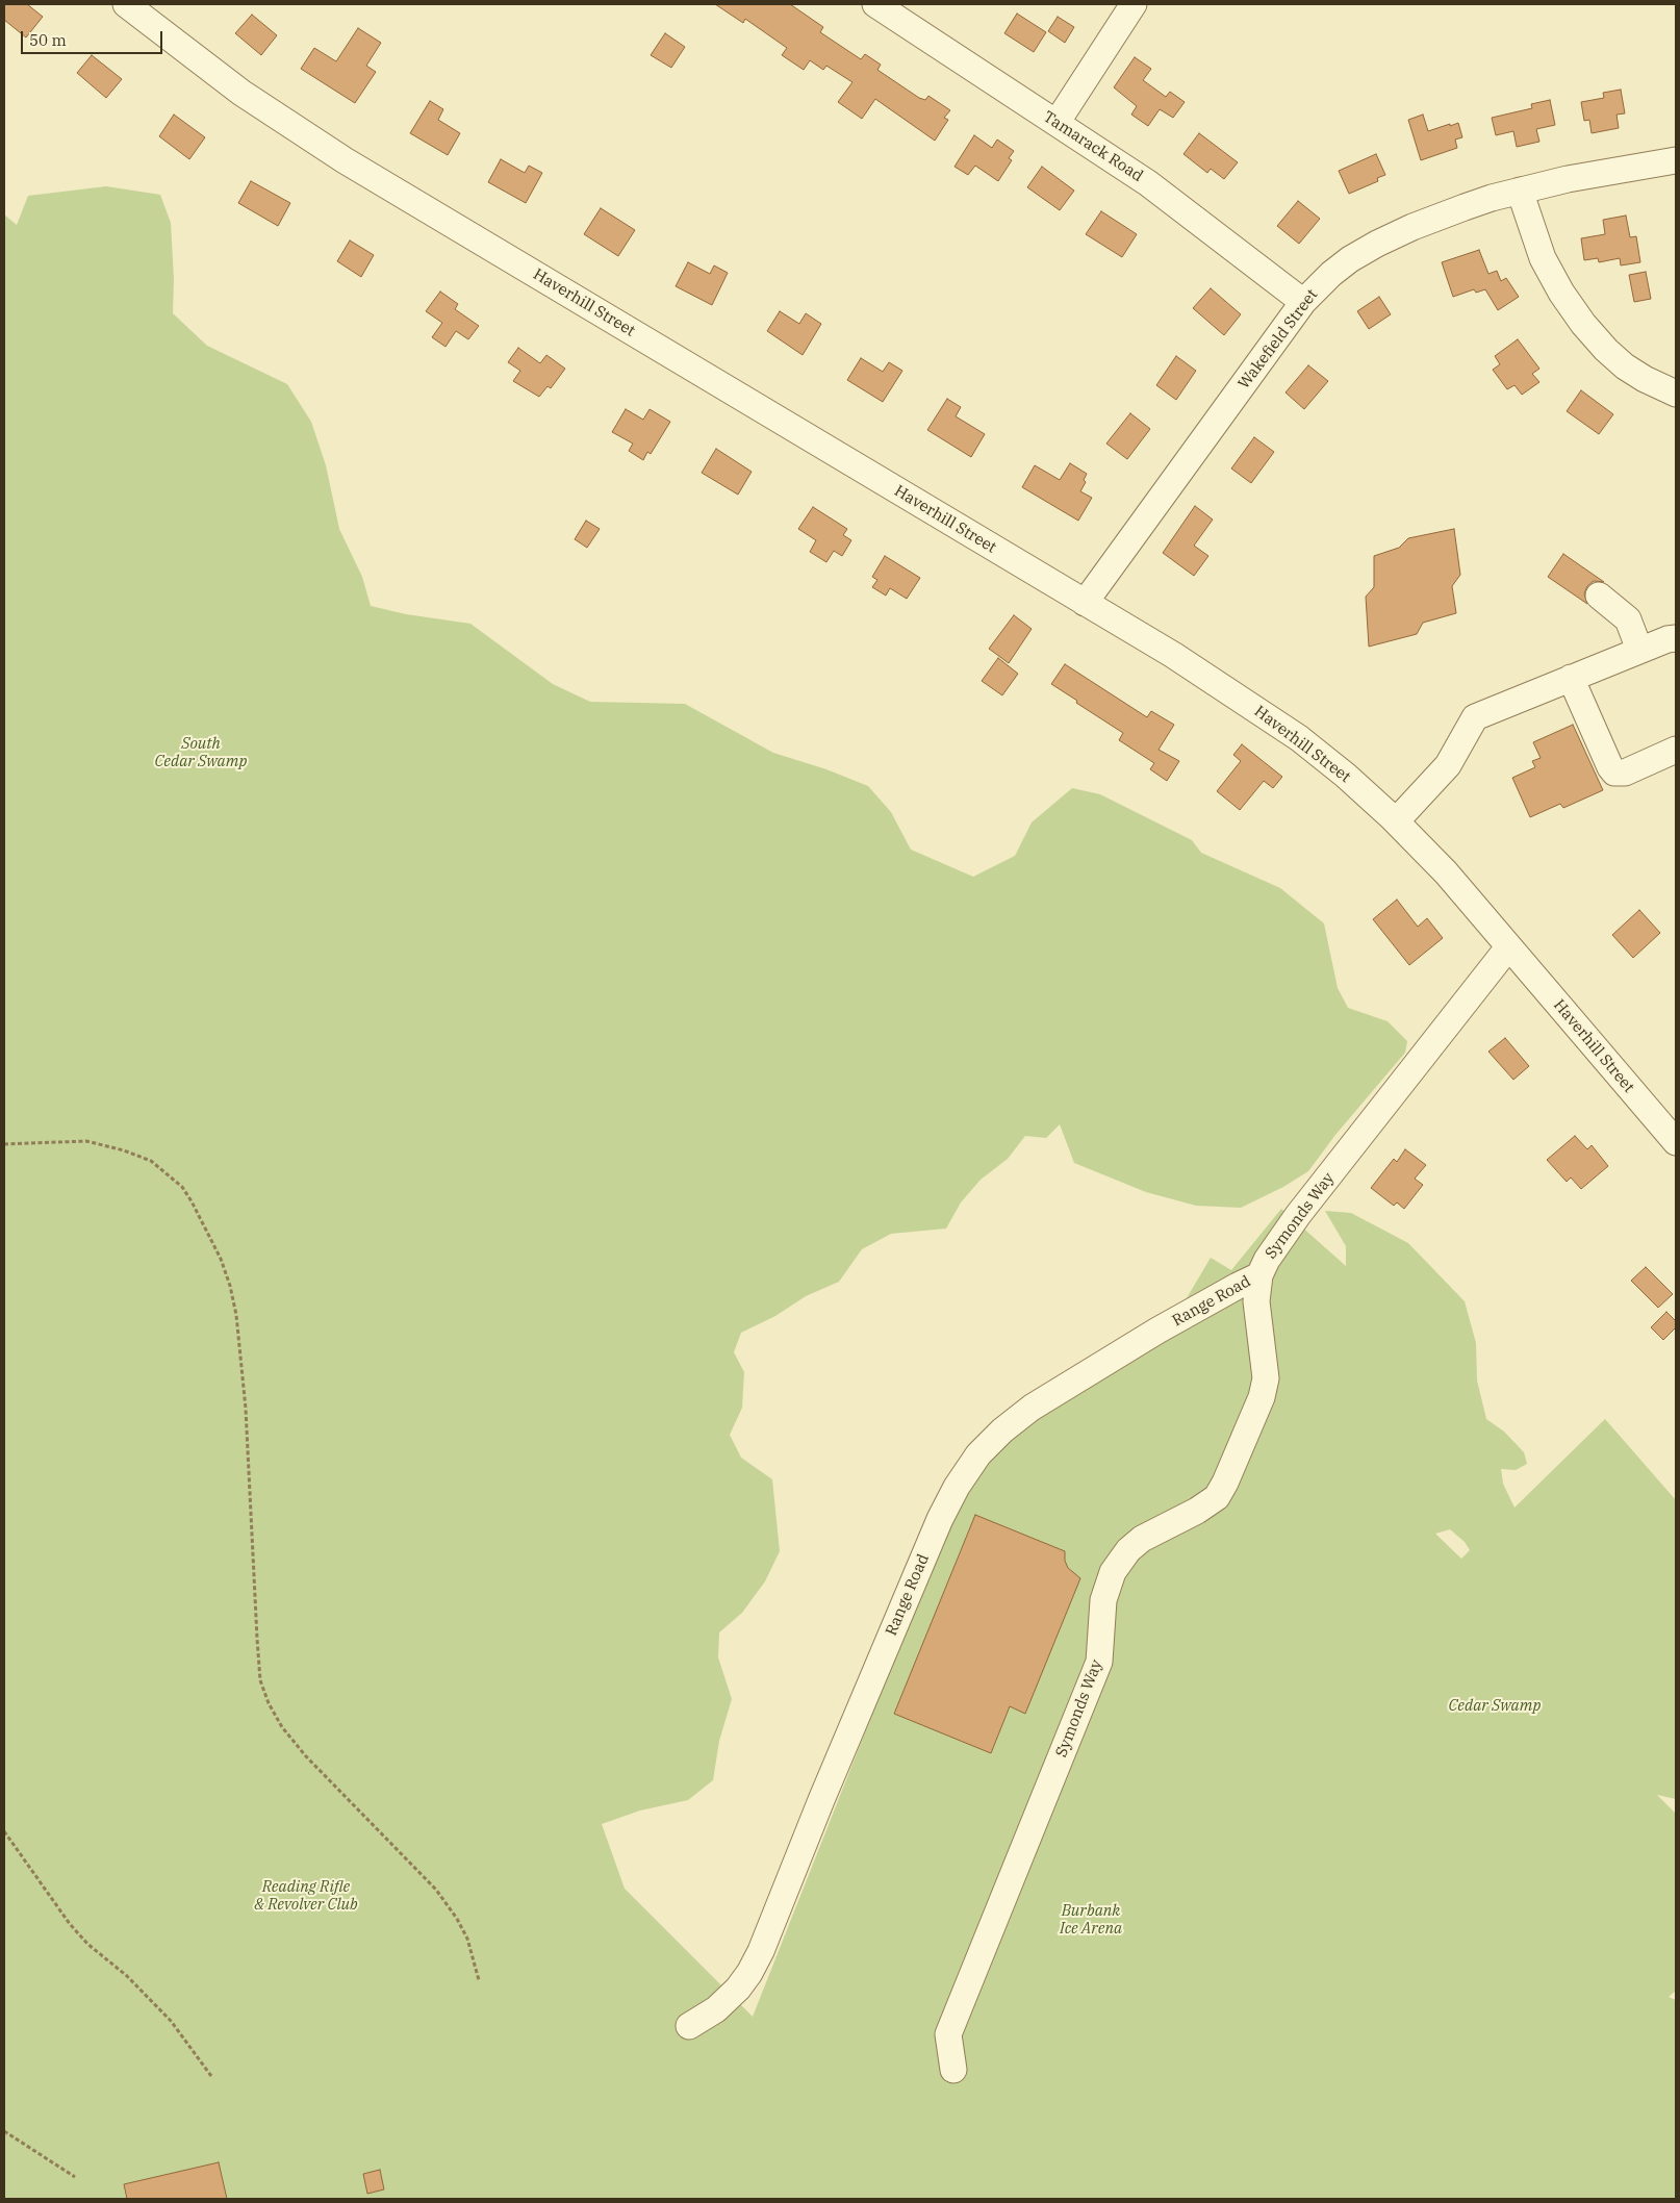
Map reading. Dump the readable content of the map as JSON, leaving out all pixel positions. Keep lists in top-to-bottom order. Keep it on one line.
{"streets":{"street":["Tamarack Road","Haverhill Street","Wakefield Street","Symonds Way","Range Road"]},"crossings":[["Tamarack Road","Wakefield Street"],["Haverhill Street","Wakefield Street"],["Haverhill Street","Symonds Way"],["Symonds Way","Range Road"]],"parks":["South Cedar Swamp","Cedar Swamp","Reading Rifle & Revolver Club","Burbank Ice Arena"],"scale_bar":"50 m"}
